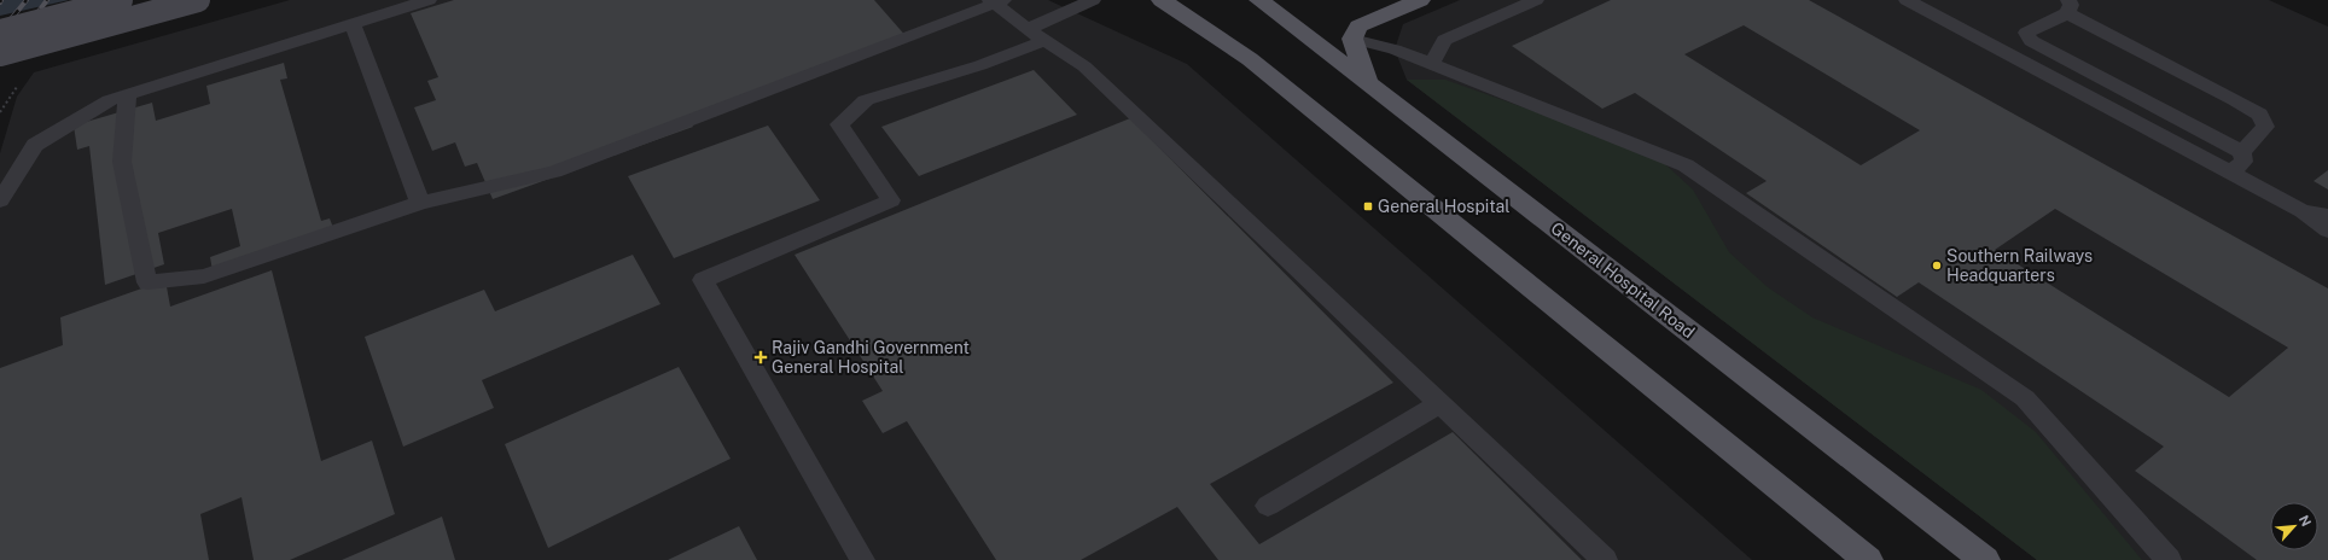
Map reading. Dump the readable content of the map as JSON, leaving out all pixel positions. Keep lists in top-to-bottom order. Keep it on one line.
{"streets":{"main road":["General Hospital Road"]},"places":{"transit":["General Hospital"],"other":["Southern Railways Headquarters"],"health":["Rajiv Gandhi Government General Hospital"]},"north":"top right"}
